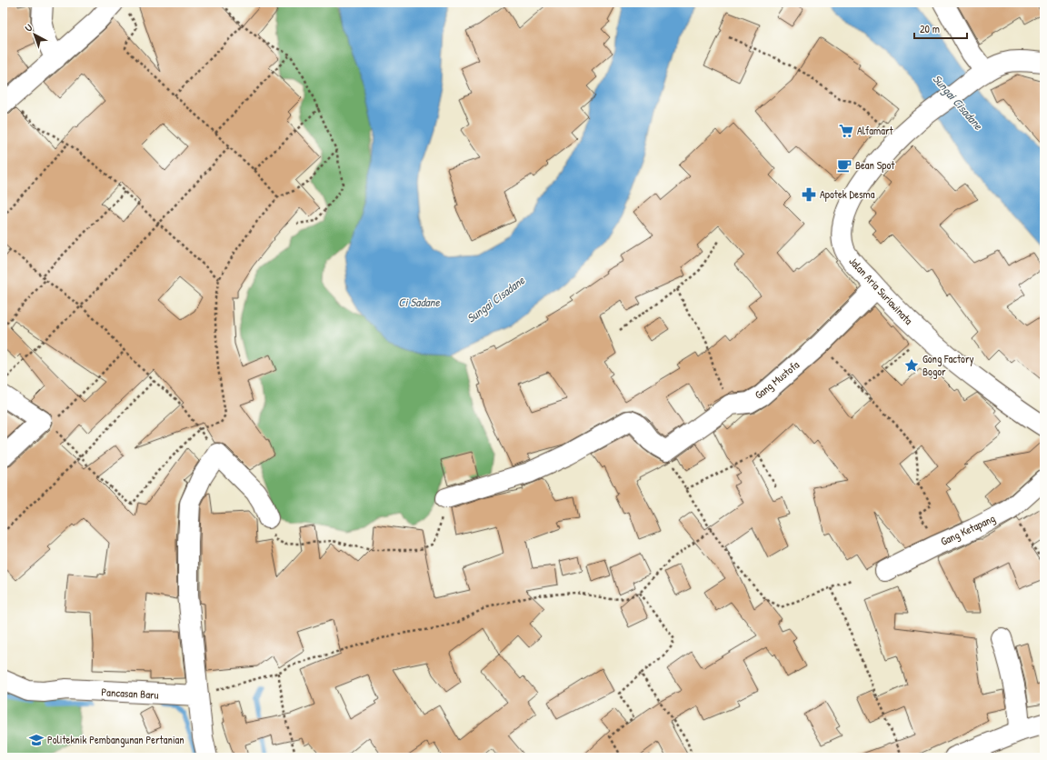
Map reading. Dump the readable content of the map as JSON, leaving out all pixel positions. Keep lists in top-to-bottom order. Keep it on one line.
{"streets":{"street":["Jalan Aria Suriawinata","Gang Mustofa","Gang Ketapang","Pancasan Baru"]},"crossings":[["Jalan Aria Suriawinata","Gang Mustofa"]],"water":["Sungai Cisadane","Ci Sadane"],"places":{"supermarket":["Alfamart"],"cafe":["Bean Spot"],"pharmacy":["Apotek Desma"],"place":["Gong Factory Bogor"],"school or university":["Politeknik Pembangunan Pertanian"]},"scale_bar":"20 m","north":"top left"}
